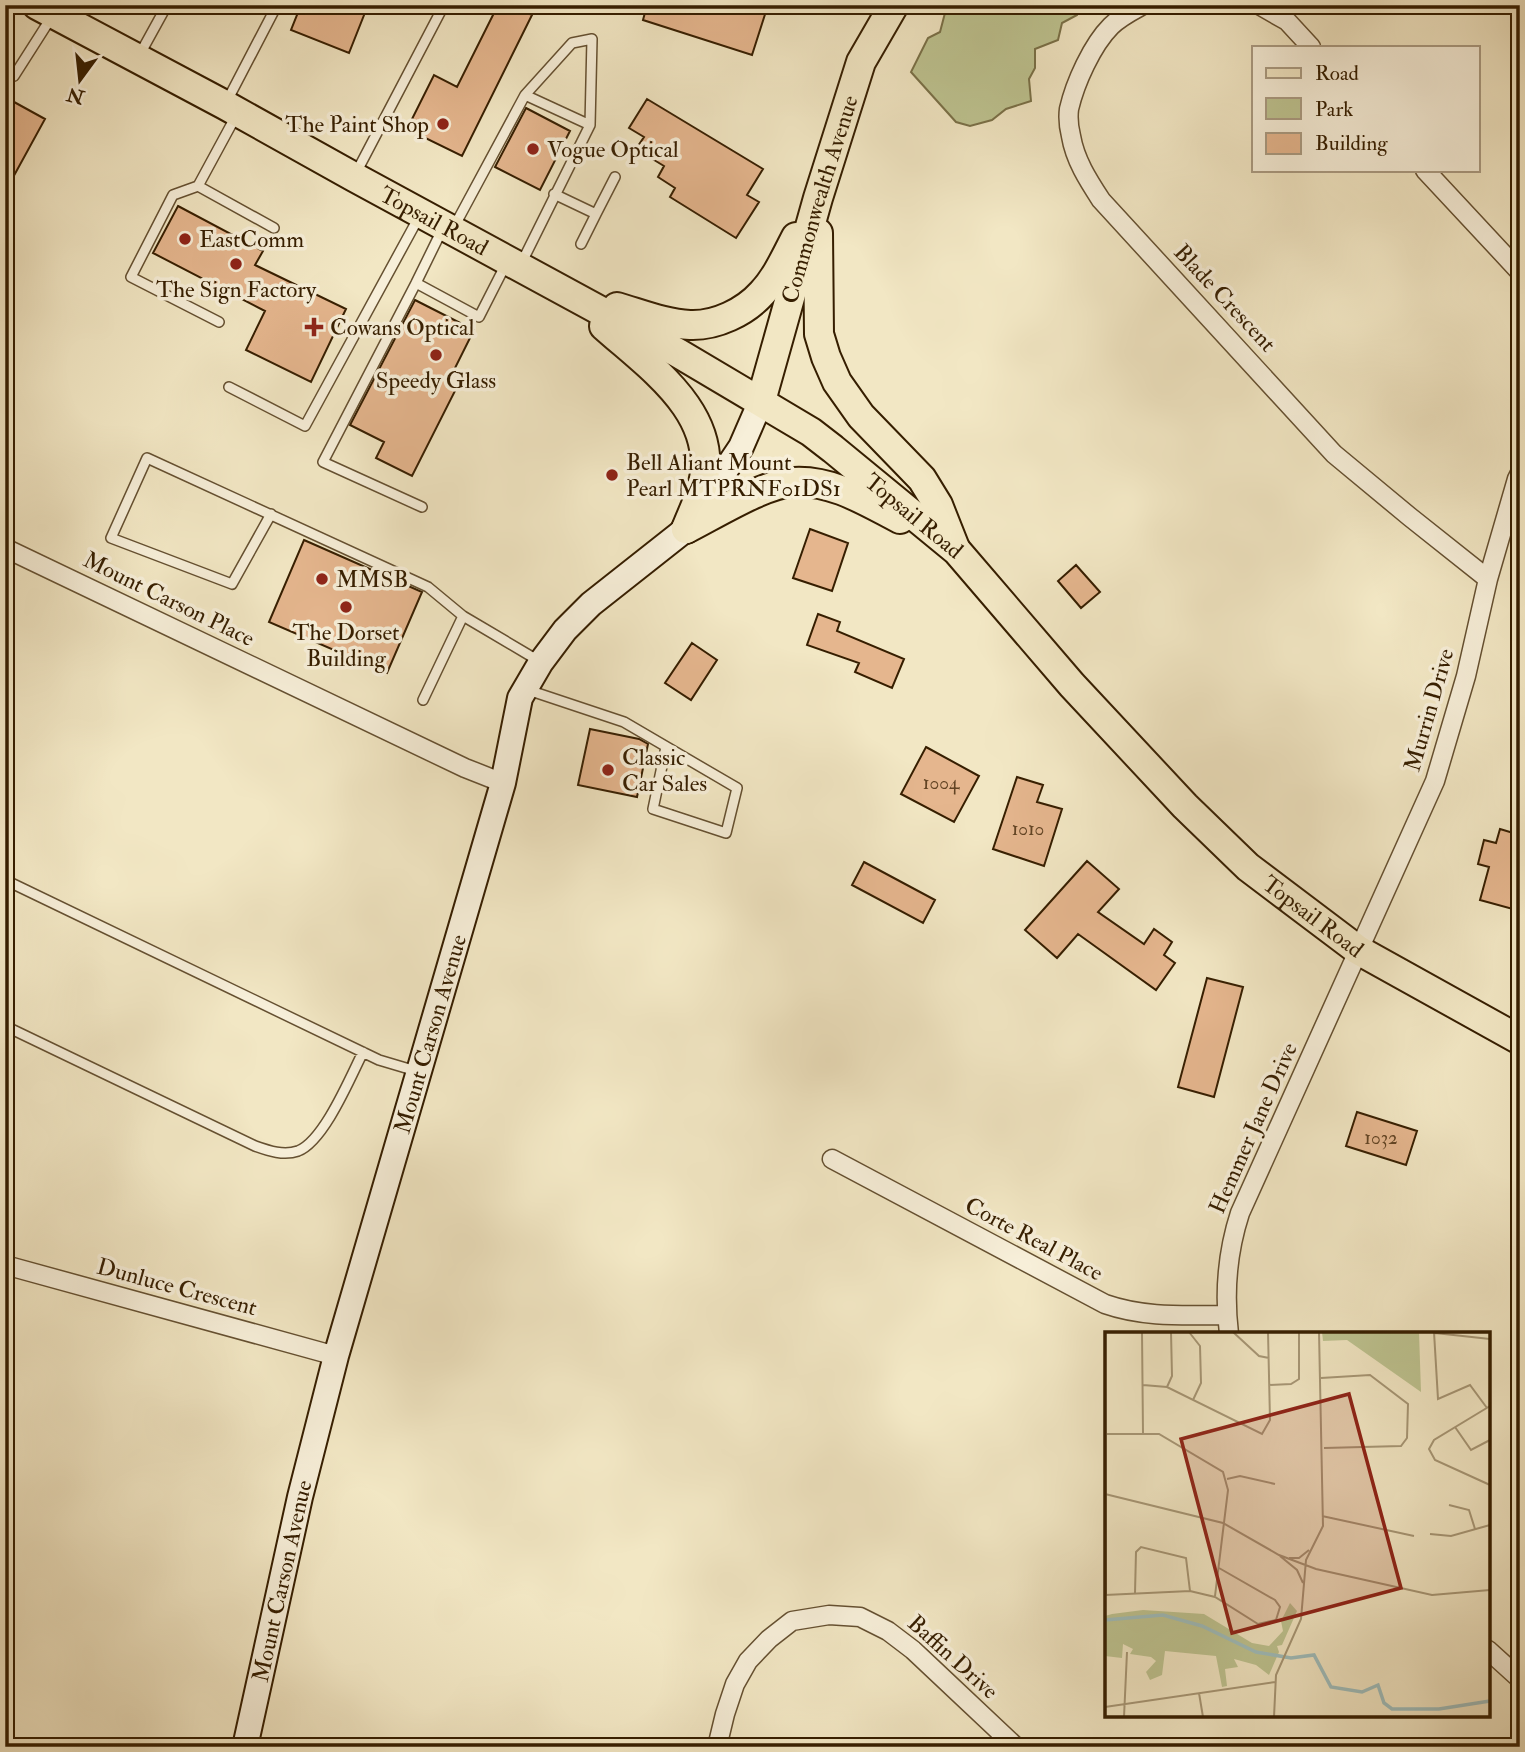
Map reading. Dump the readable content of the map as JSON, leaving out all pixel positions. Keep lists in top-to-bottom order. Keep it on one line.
{"streets":{"main road":["Commonwealth Avenue","Topsail Road","Mount Carson Avenue"],"street":["Blade Crescent","Mount Carson Place","Murrin Drive","Hemmer Jane Drive","Corte Real Place","Dunluce Crescent","Baffin Drive"]},"crossings":[["Commonwealth Avenue","Topsail Road"],["Commonwealth Avenue","Mount Carson Avenue"],["Topsail Road","Murrin Drive"],["Topsail Road","Mount Carson Avenue"],["Topsail Road","Hemmer Jane Drive"],["Blade Crescent","Murrin Drive"],["Mount Carson Place","Mount Carson Avenue"],["Murrin Drive","Hemmer Jane Drive"],["Mount Carson Avenue","Dunluce Crescent"],["Hemmer Jane Drive","Corte Real Place"]],"places":{"other":["The Paint Shop","Vogue Optical","EastComm","The Sign Factory","Speedy Glass","Bell Aliant Mount Pearl MTPRNF01DS1","MMSB","The Dorset Building","Classic Car Sales"],"health":["Cowans Optical"]},"house_numbers":["1004","1010","1032"],"legend":["Road","Park","Building"],"north":"bottom"}
